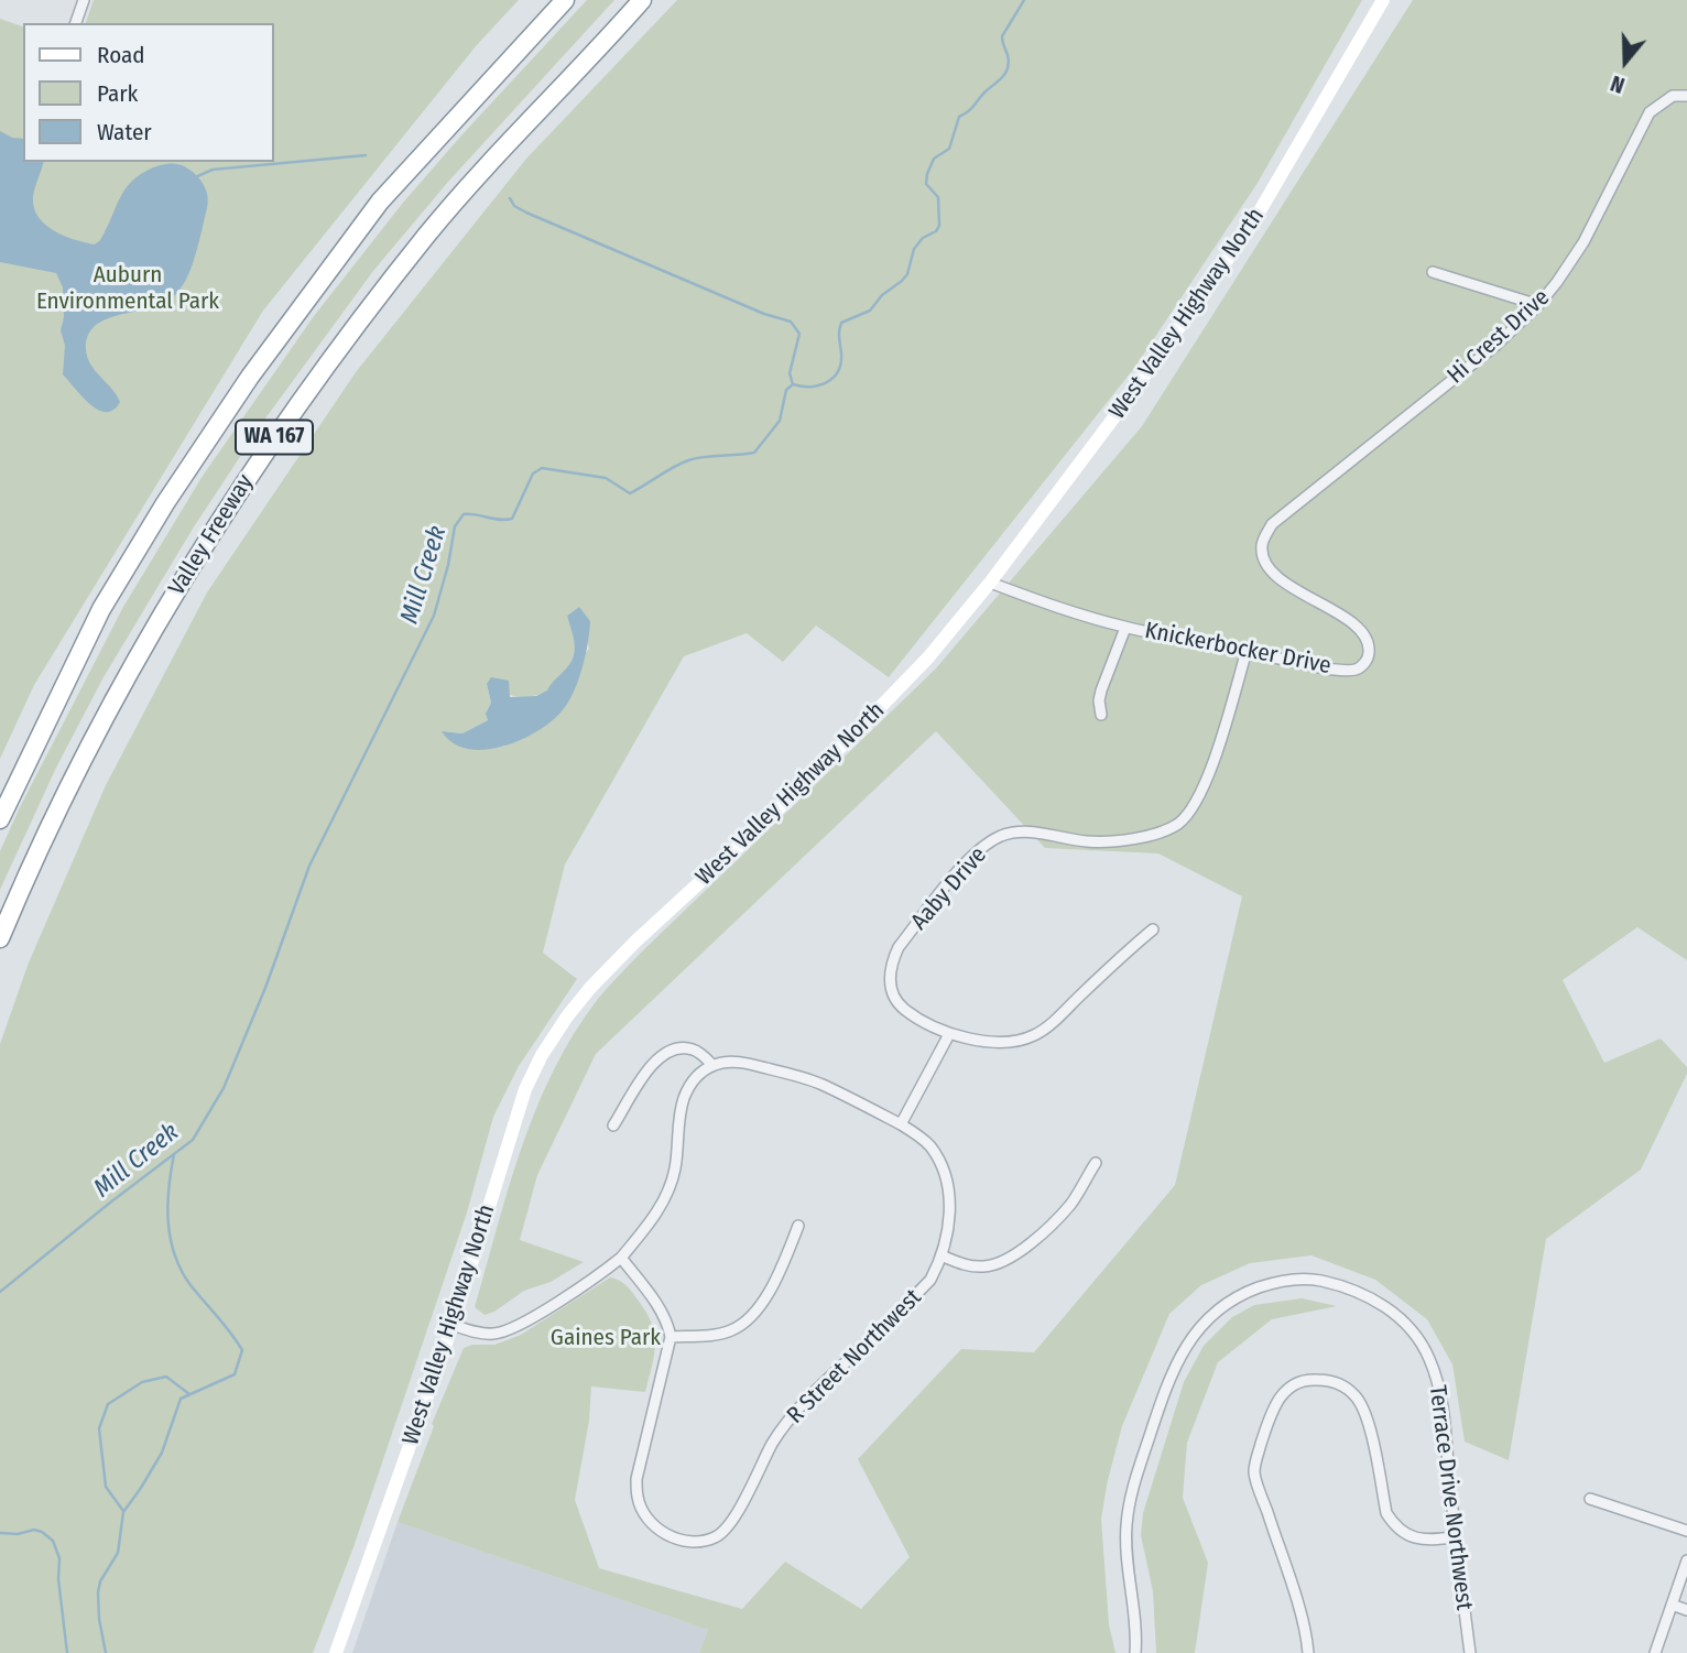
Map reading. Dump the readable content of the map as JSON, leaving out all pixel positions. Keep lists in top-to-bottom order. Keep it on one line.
{"streets":{"highway":["WA 167","Valley Freeway"],"main road":["West Valley Highway North"],"street":["Hi Crest Drive","Knickerbocker Drive","Aaby Drive","R Street Northwest","Terrace Drive Northwest"]},"crossings":[["West Valley Highway North","Knickerbocker Drive"],["Hi Crest Drive","Knickerbocker Drive"],["Knickerbocker Drive","Aaby Drive"]],"water":["Mill Creek"],"parks":["Auburn Environmental Park","Gaines Park"],"legend":["Road","Park","Water"],"north":"bottom"}
